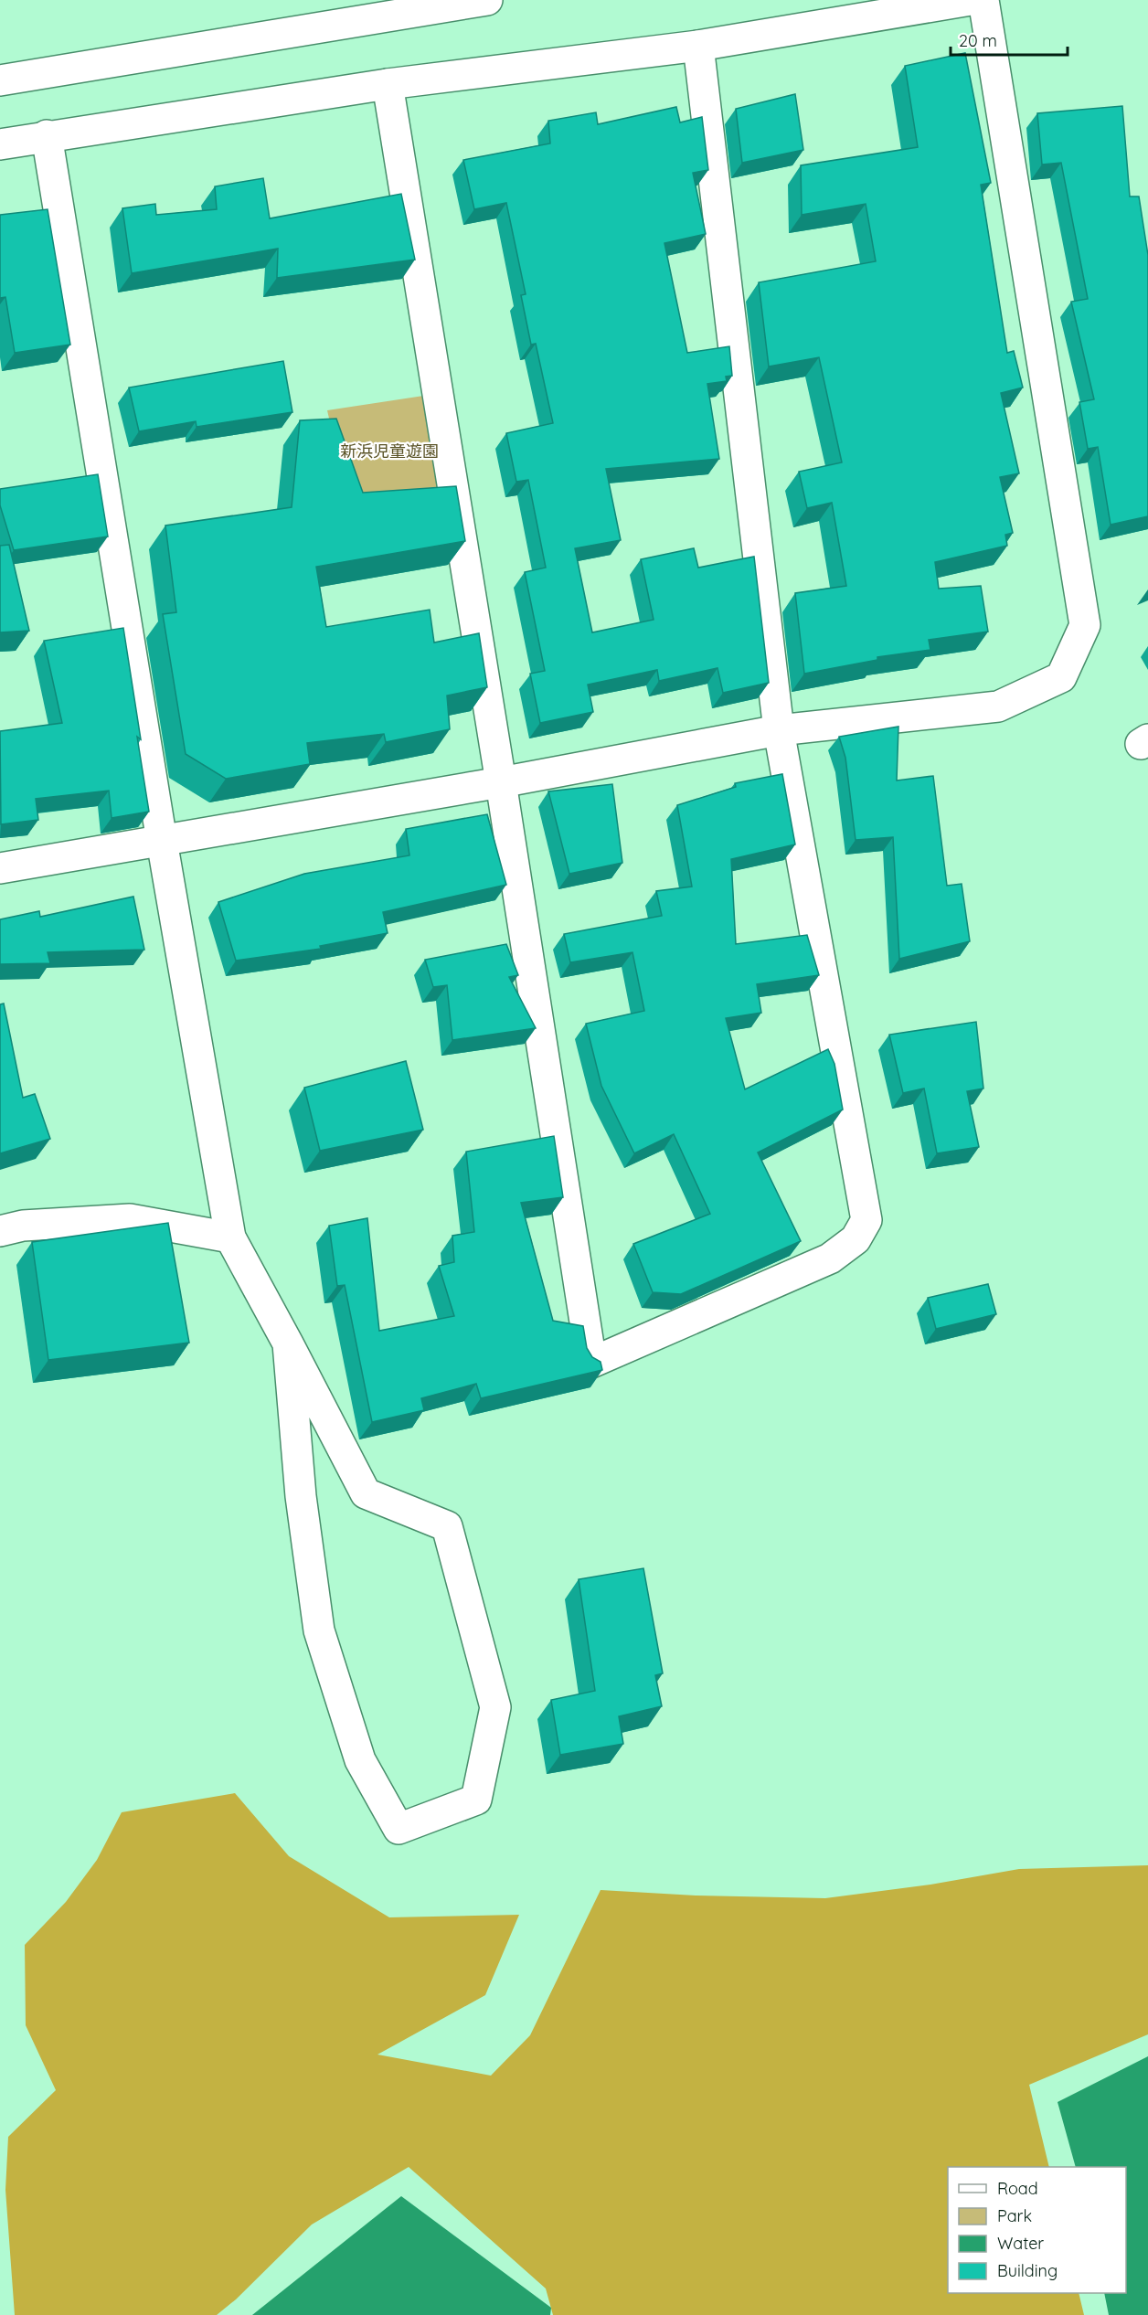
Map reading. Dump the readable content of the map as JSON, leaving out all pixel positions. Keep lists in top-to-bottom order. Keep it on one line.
{"parks":["新浜児童遊園"],"legend":["Road","Park","Water","Building"],"scale_bar":"20 m"}
